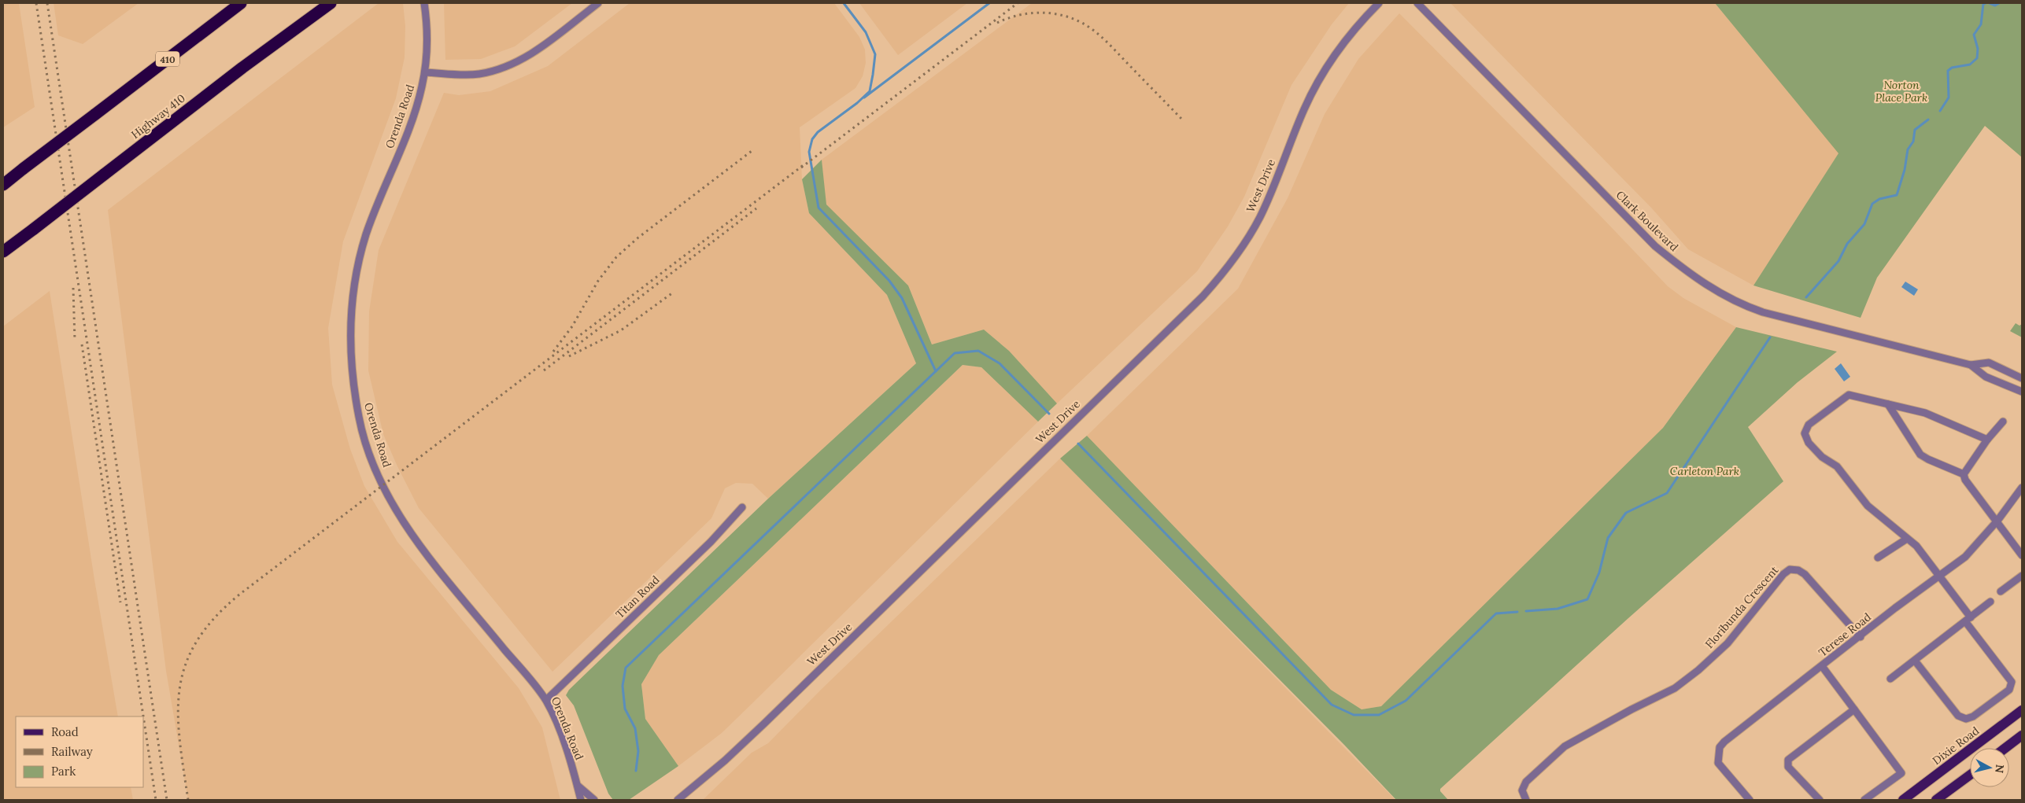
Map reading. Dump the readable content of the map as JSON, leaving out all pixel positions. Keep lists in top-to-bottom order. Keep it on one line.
{"streets":{"highway":["410","Highway 410"],"main road":["Dixie Road"],"street":["Orenda Road","West Drive","Clark Boulevard","Titan Road","Floribunda Crescent","Terese Road"]},"crossings":[["Orenda Road","Titan Road"],["Floribunda Crescent","Terese Road"]],"parks":["Norton Place Park","Carleton Park"],"legend":["Road","Railway","Park"],"north":"right"}
